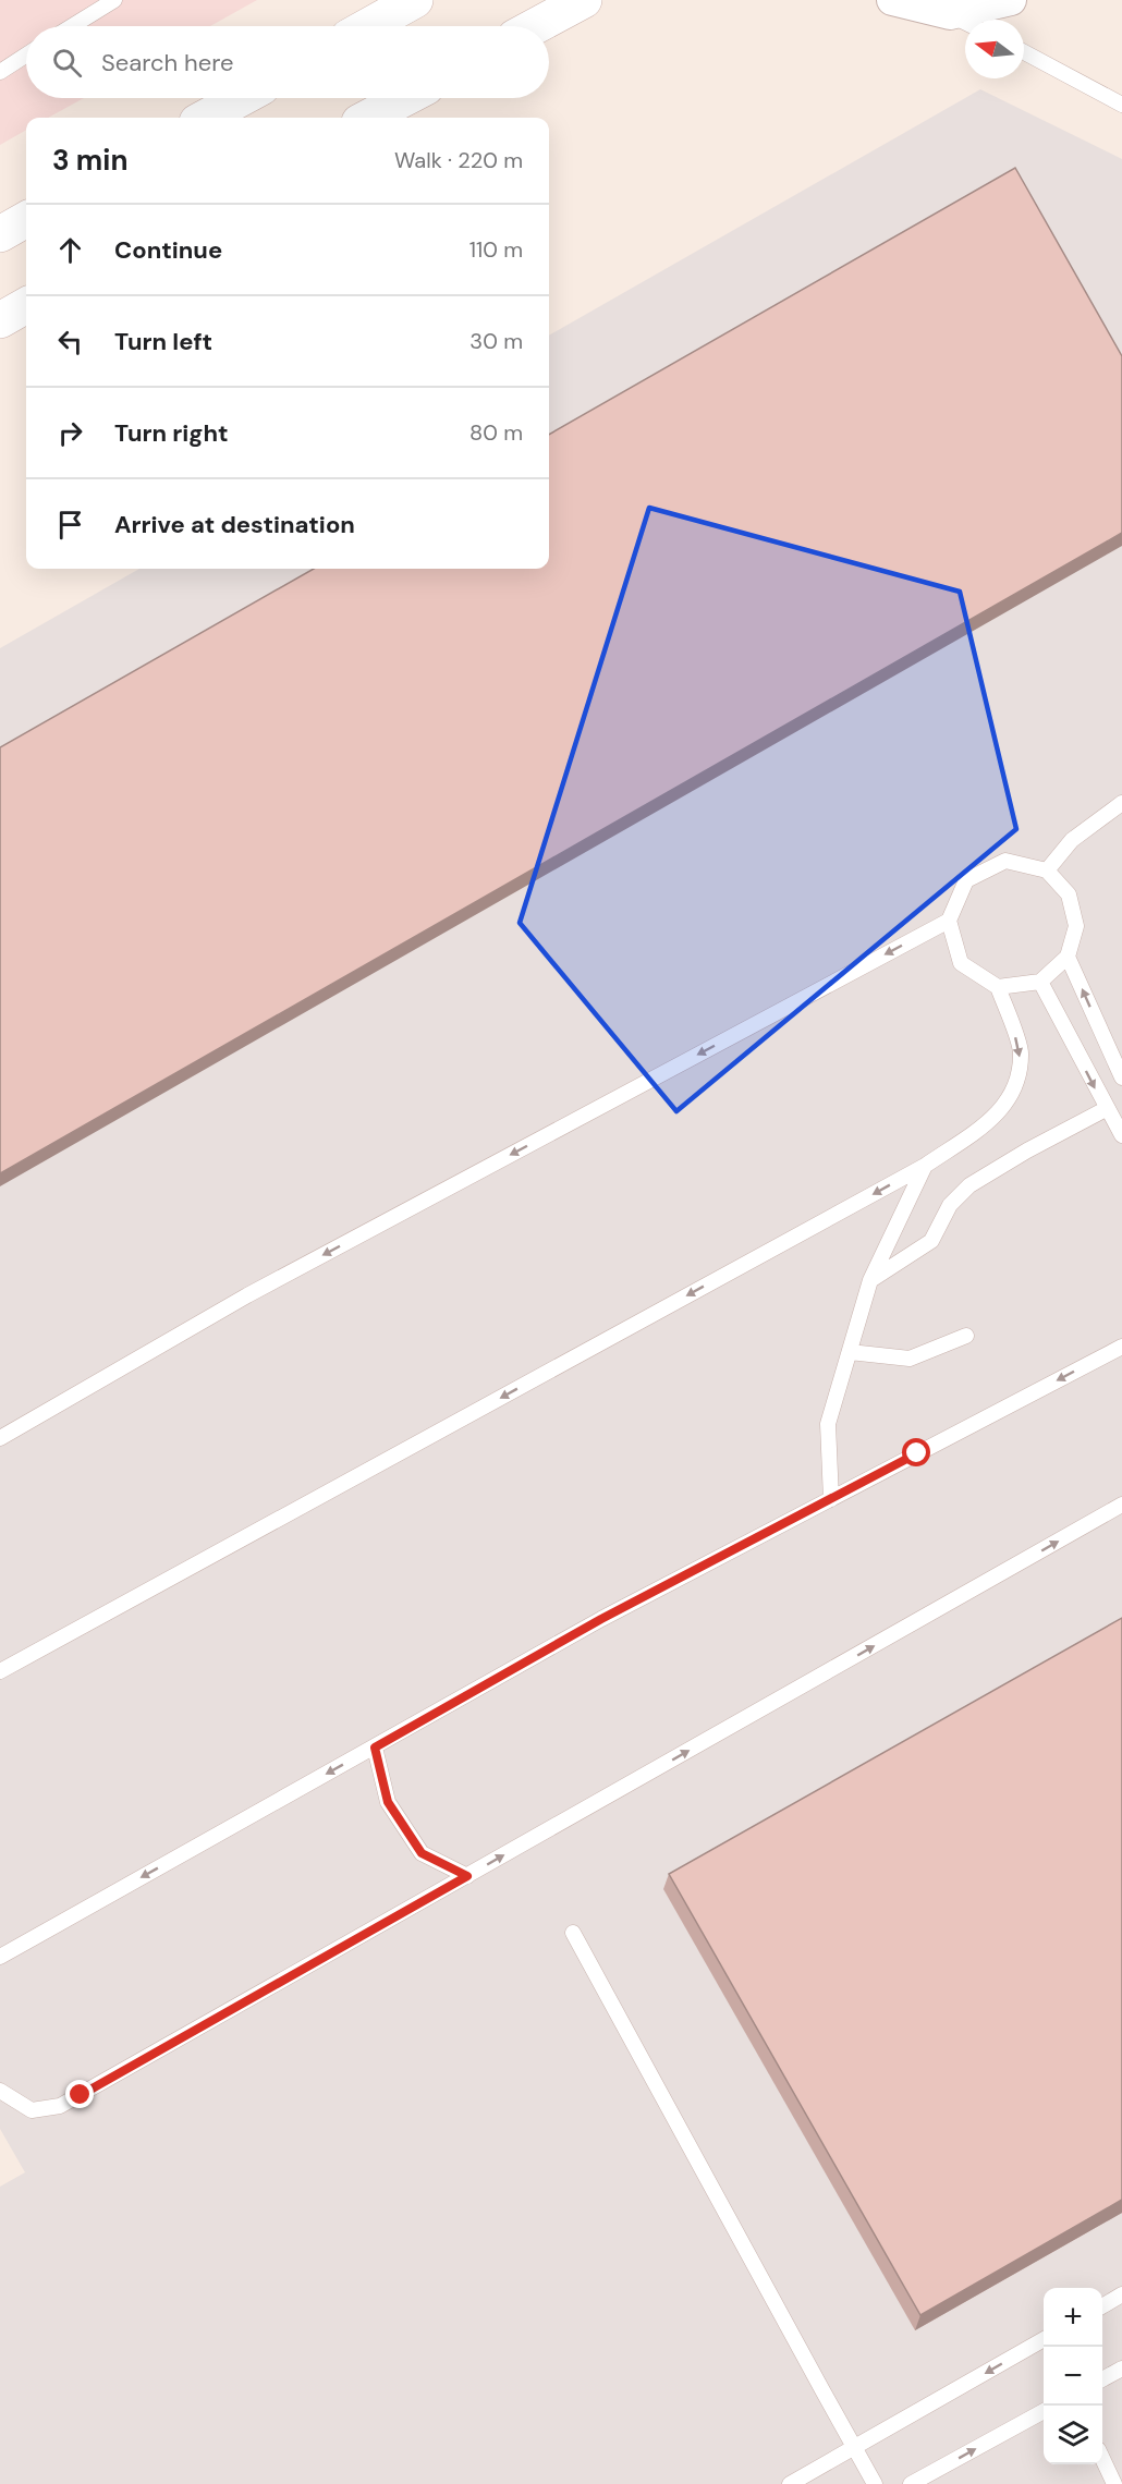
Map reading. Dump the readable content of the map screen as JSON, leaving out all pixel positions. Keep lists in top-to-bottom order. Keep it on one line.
{"north":"left","page":{"search":"Search here","heading":["3 min","Walk · 220 m"],"list":[["Continue","110 m"],["Turn left","30 m"],["Turn right","80 m"],"Arrive at destination"],"map_buttons":["+","−"]}}
